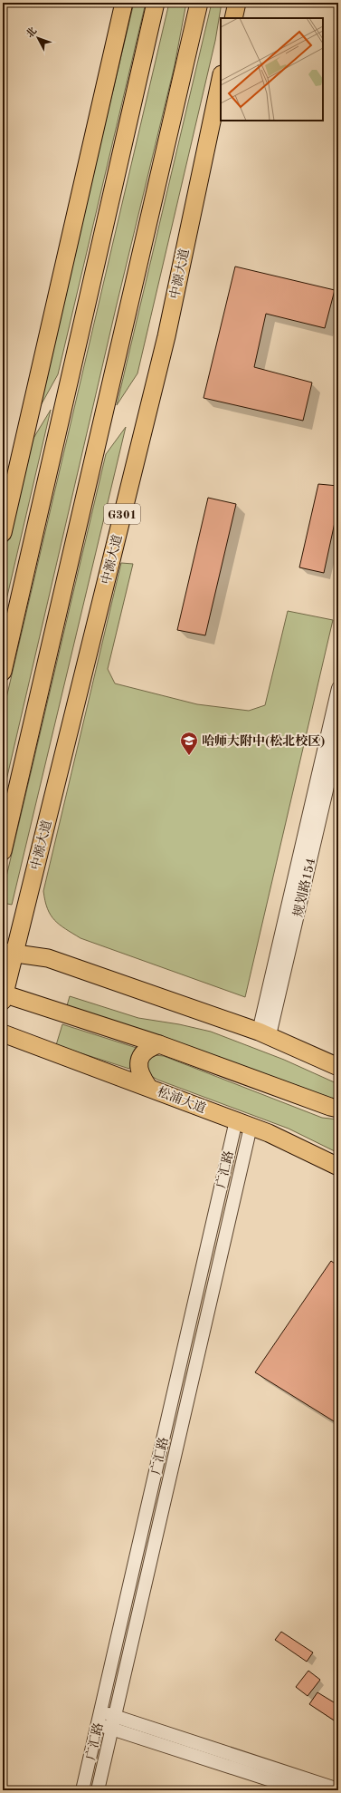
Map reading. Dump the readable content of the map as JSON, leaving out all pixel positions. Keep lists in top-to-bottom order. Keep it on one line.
{"streets":{"highway":["中源大道","G301","松浦大道"],"street":["规划路154","广汇路"]},"crossings":[["松浦大道","广汇路"]],"places":{"school or university":["哈师大附中(松北校区)"]},"north":"top left"}
